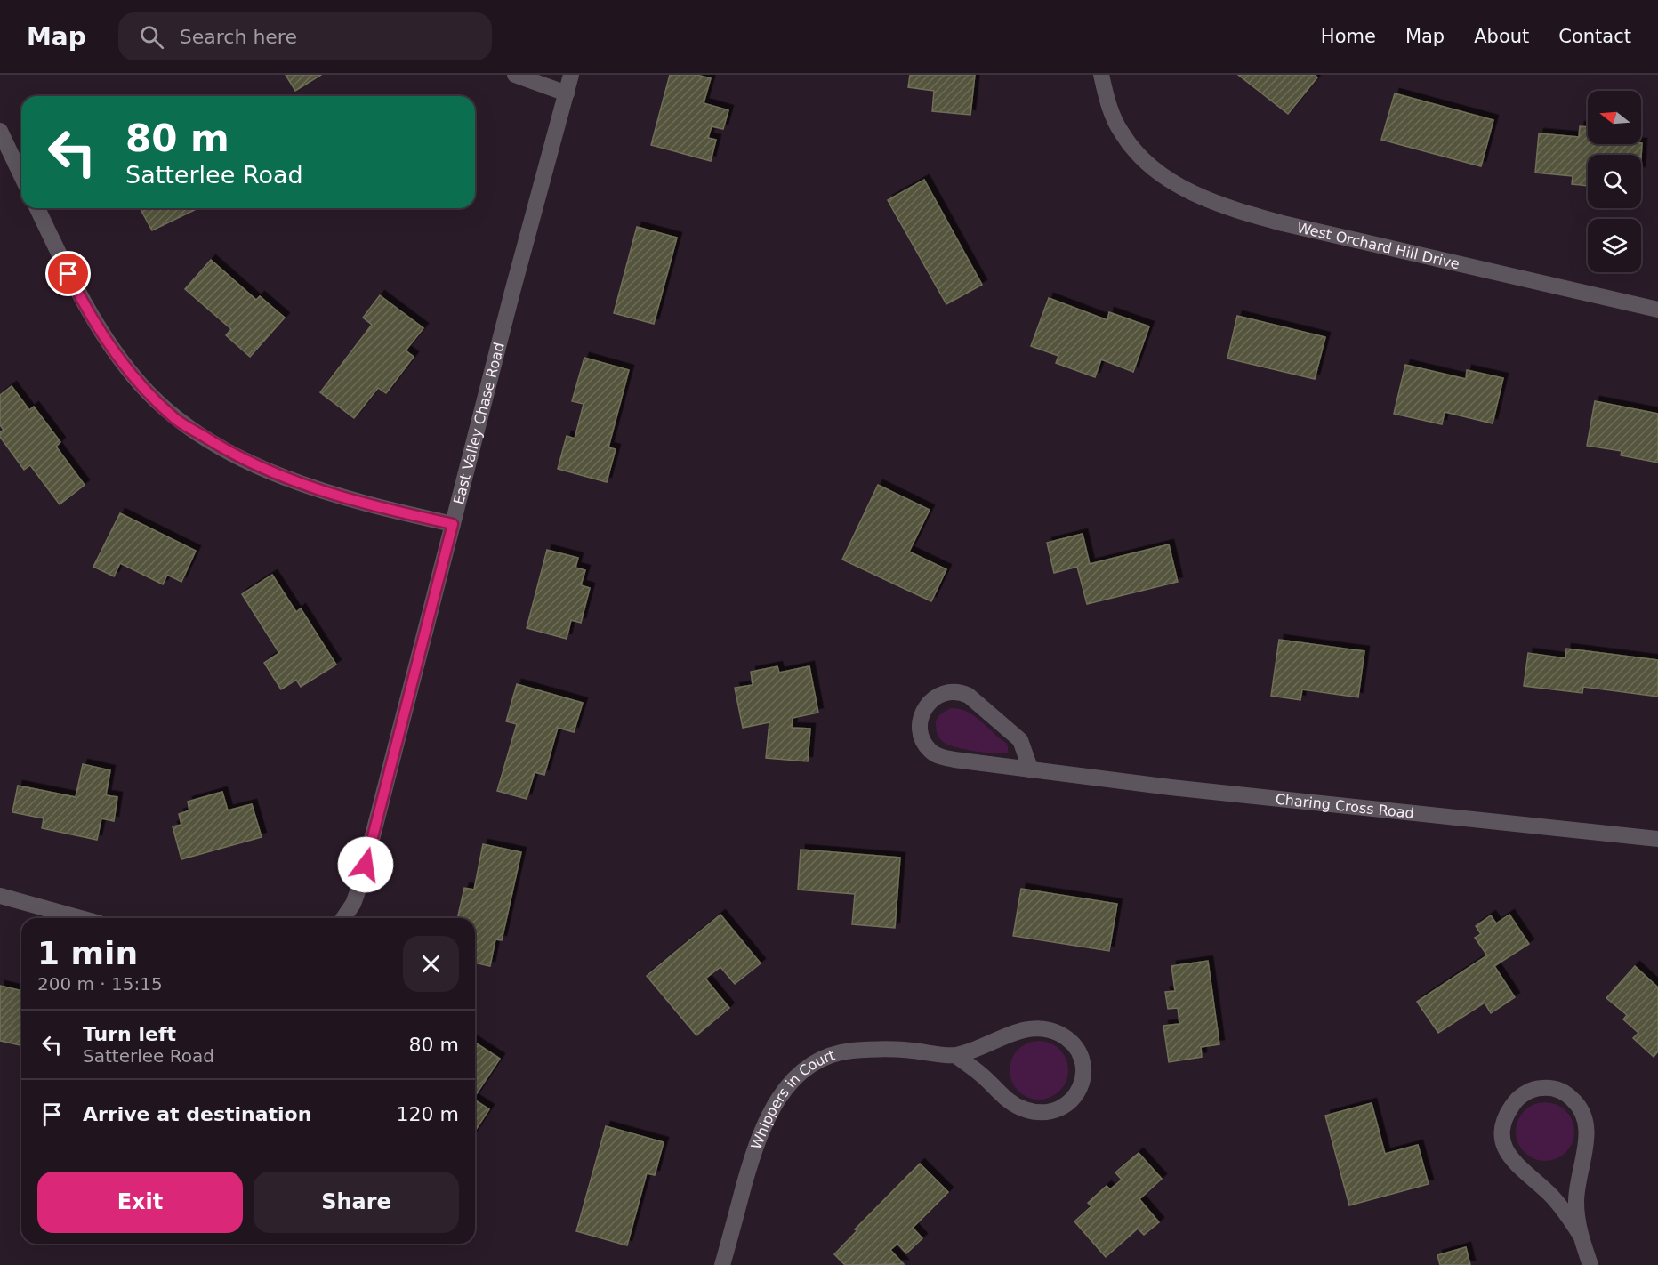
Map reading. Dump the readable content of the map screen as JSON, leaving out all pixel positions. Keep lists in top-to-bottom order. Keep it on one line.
{"streets":{"street":["West Orchard Hill Drive","East Valley Chase Road","Charing Cross Road","Whippers in Court"]},"north":"left","page":{"header":"Map","search":"Search here","nav":["Home","Map","About","Contact"],"turn":["80 m","Satterlee Road"],"heading":["1 min","200 m · 15:15"],"list":[{"name":"Turn left","note":"Satterlee Road","value":"80 m"},{"name":"Arrive at destination","value":"120 m"}],"buttons":["Exit","Share"]}}
